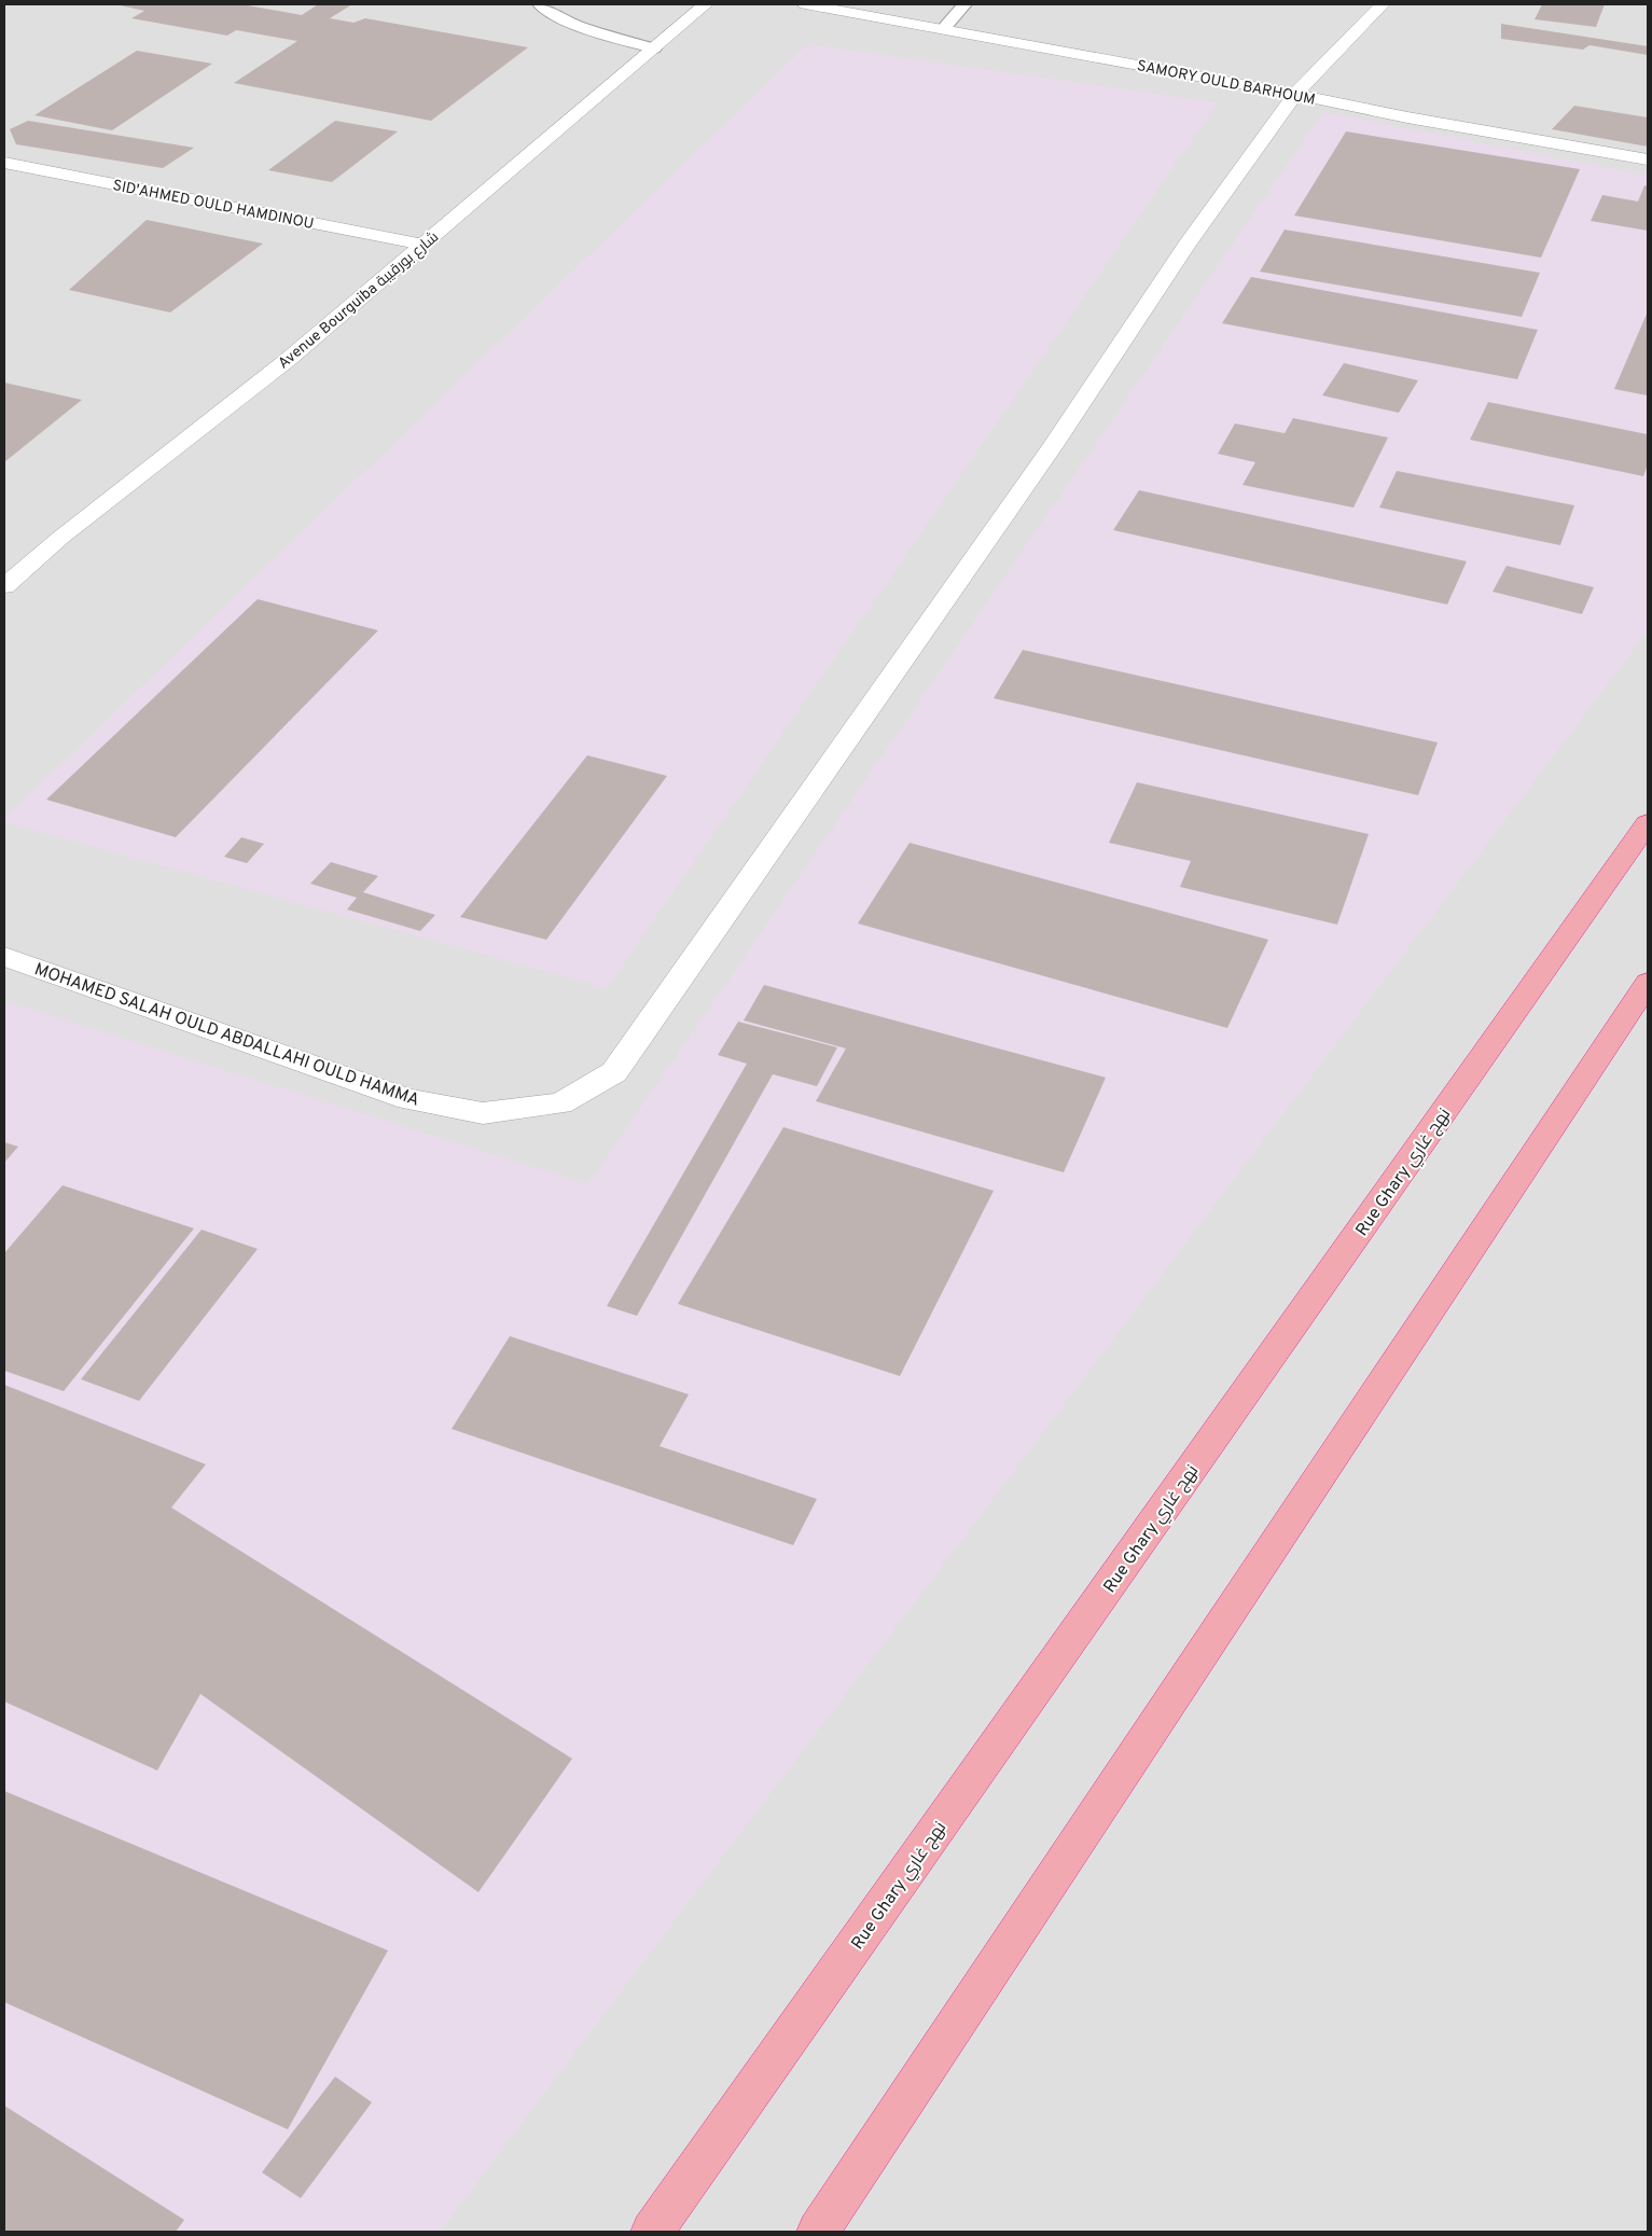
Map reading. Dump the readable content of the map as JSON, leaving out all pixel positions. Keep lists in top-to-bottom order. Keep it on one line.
{"streets":{"highway":["Rue Ghary نهج غاري"],"street":["SAMORY OULD BARHOUM","SID'AHMED OULD HAMDINOU","Avenue Bourguiba شارع بورقيبة","MOHAMED SALAH OULD ABDALLAHI OULD HAMMA"]},"crossings":[["SAMORY OULD BARHOUM","MOHAMED SALAH OULD ABDALLAHI OULD HAMMA"],["SID'AHMED OULD HAMDINOU","Avenue Bourguiba شارع بورقيبة"]]}
